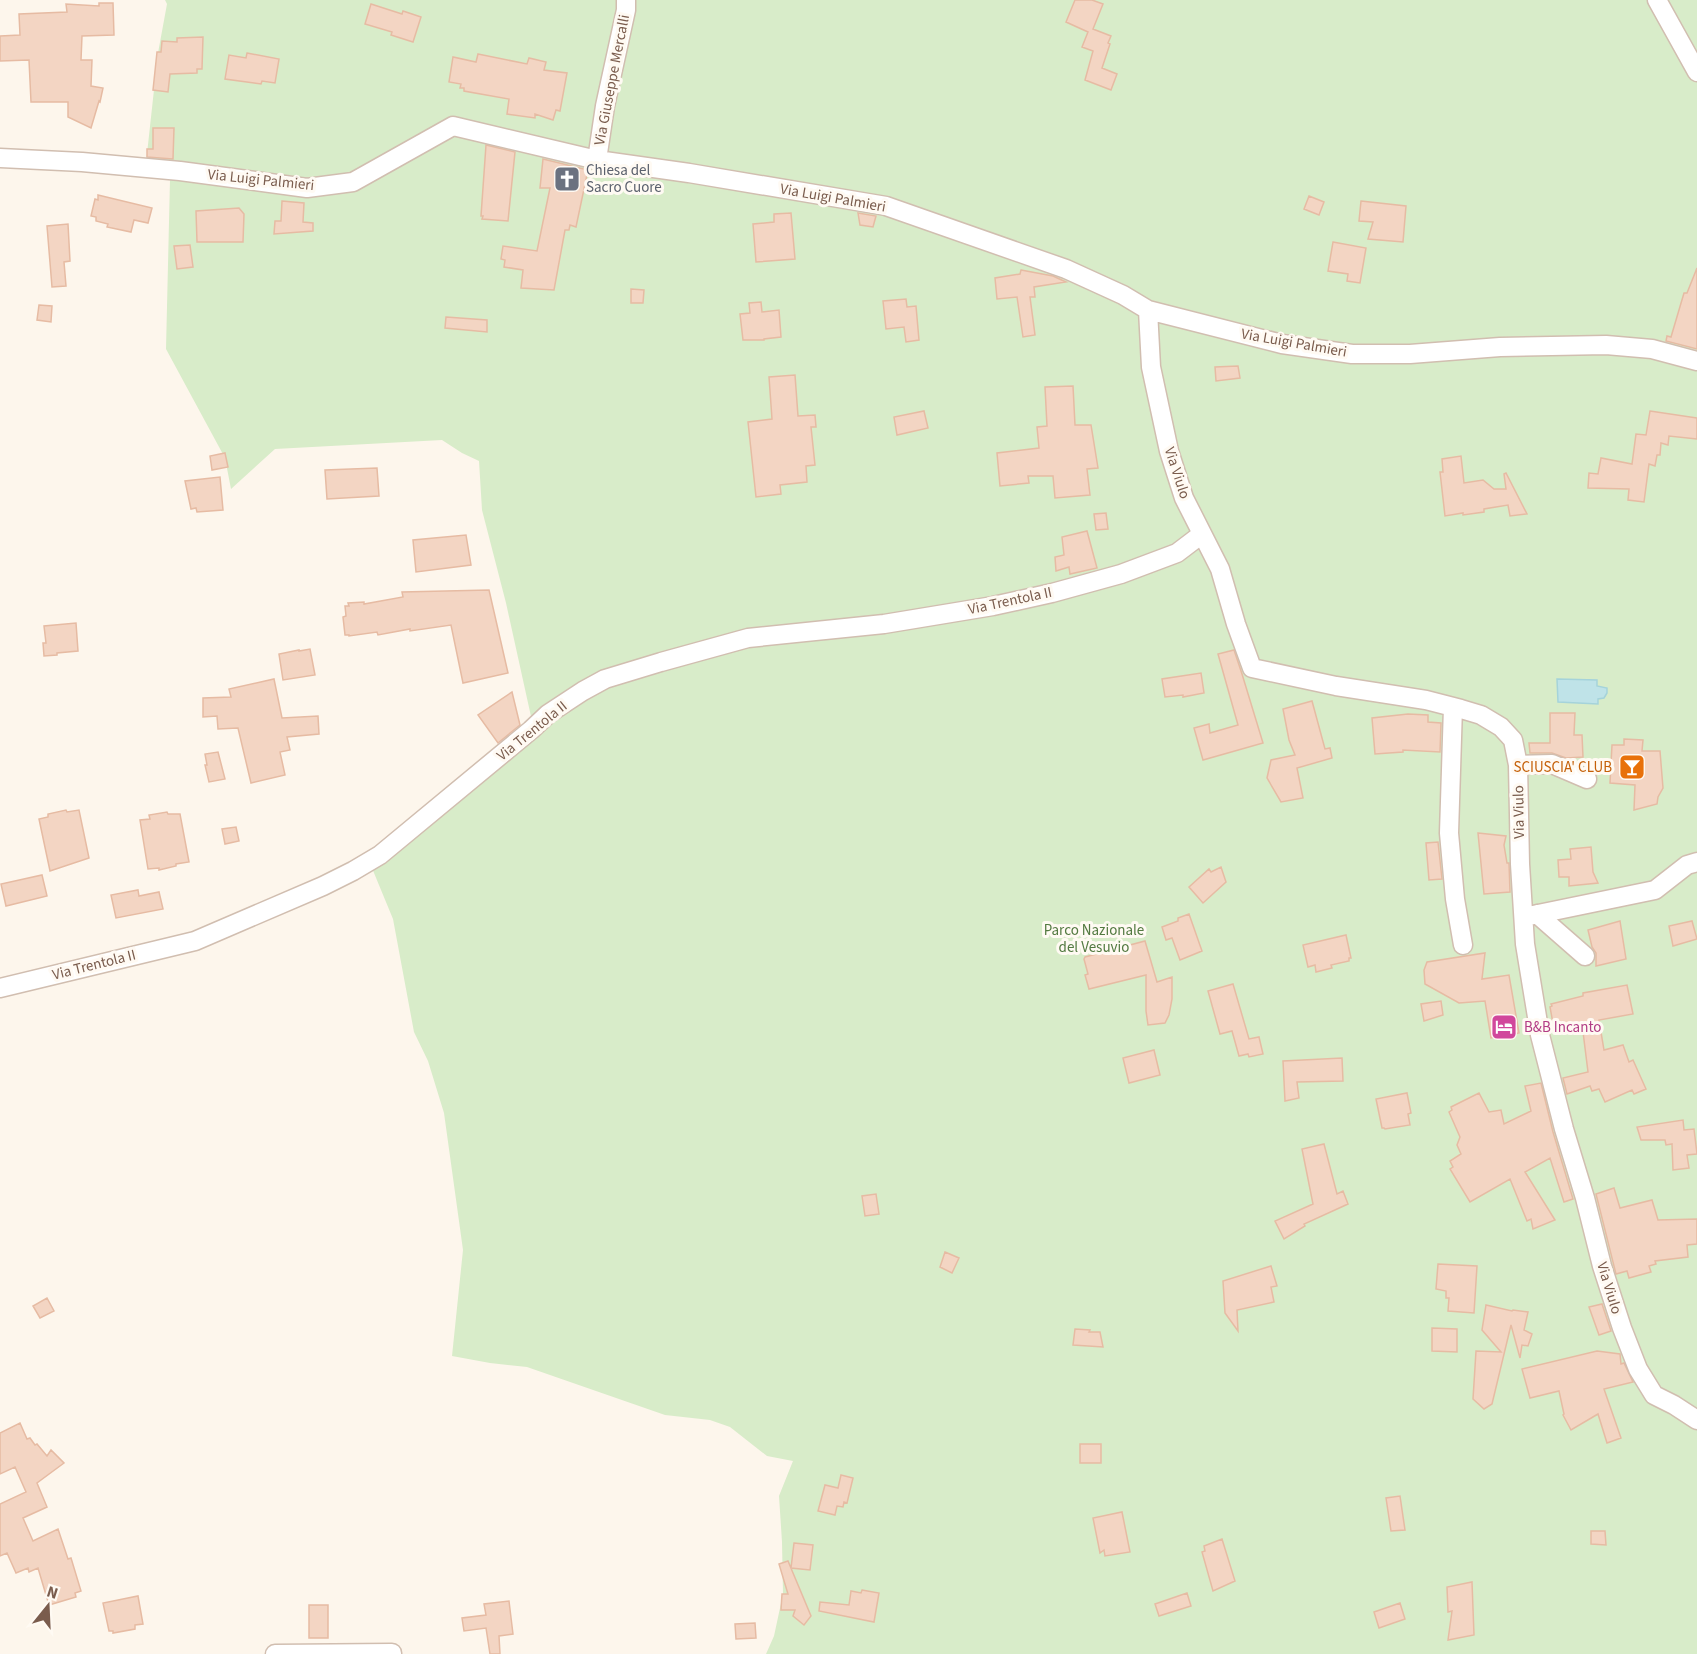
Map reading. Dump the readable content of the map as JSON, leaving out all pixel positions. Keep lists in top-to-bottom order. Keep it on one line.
{"streets":{"street":["Via Giuseppe Mercalli","Via Luigi Palmieri","Via Viulo","Via Trentola II"]},"crossings":[["Via Giuseppe Mercalli","Via Luigi Palmieri"],["Via Luigi Palmieri","Via Viulo"],["Via Viulo","Via Trentola II"]],"parks":["Parco Nazionale del Vesuvio"],"places":{"church":["Chiesa del Sacro Cuore"],"bar":["SCIUSCIA' CLUB"],"hotel":["B&B Incanto"]},"north":"top"}
